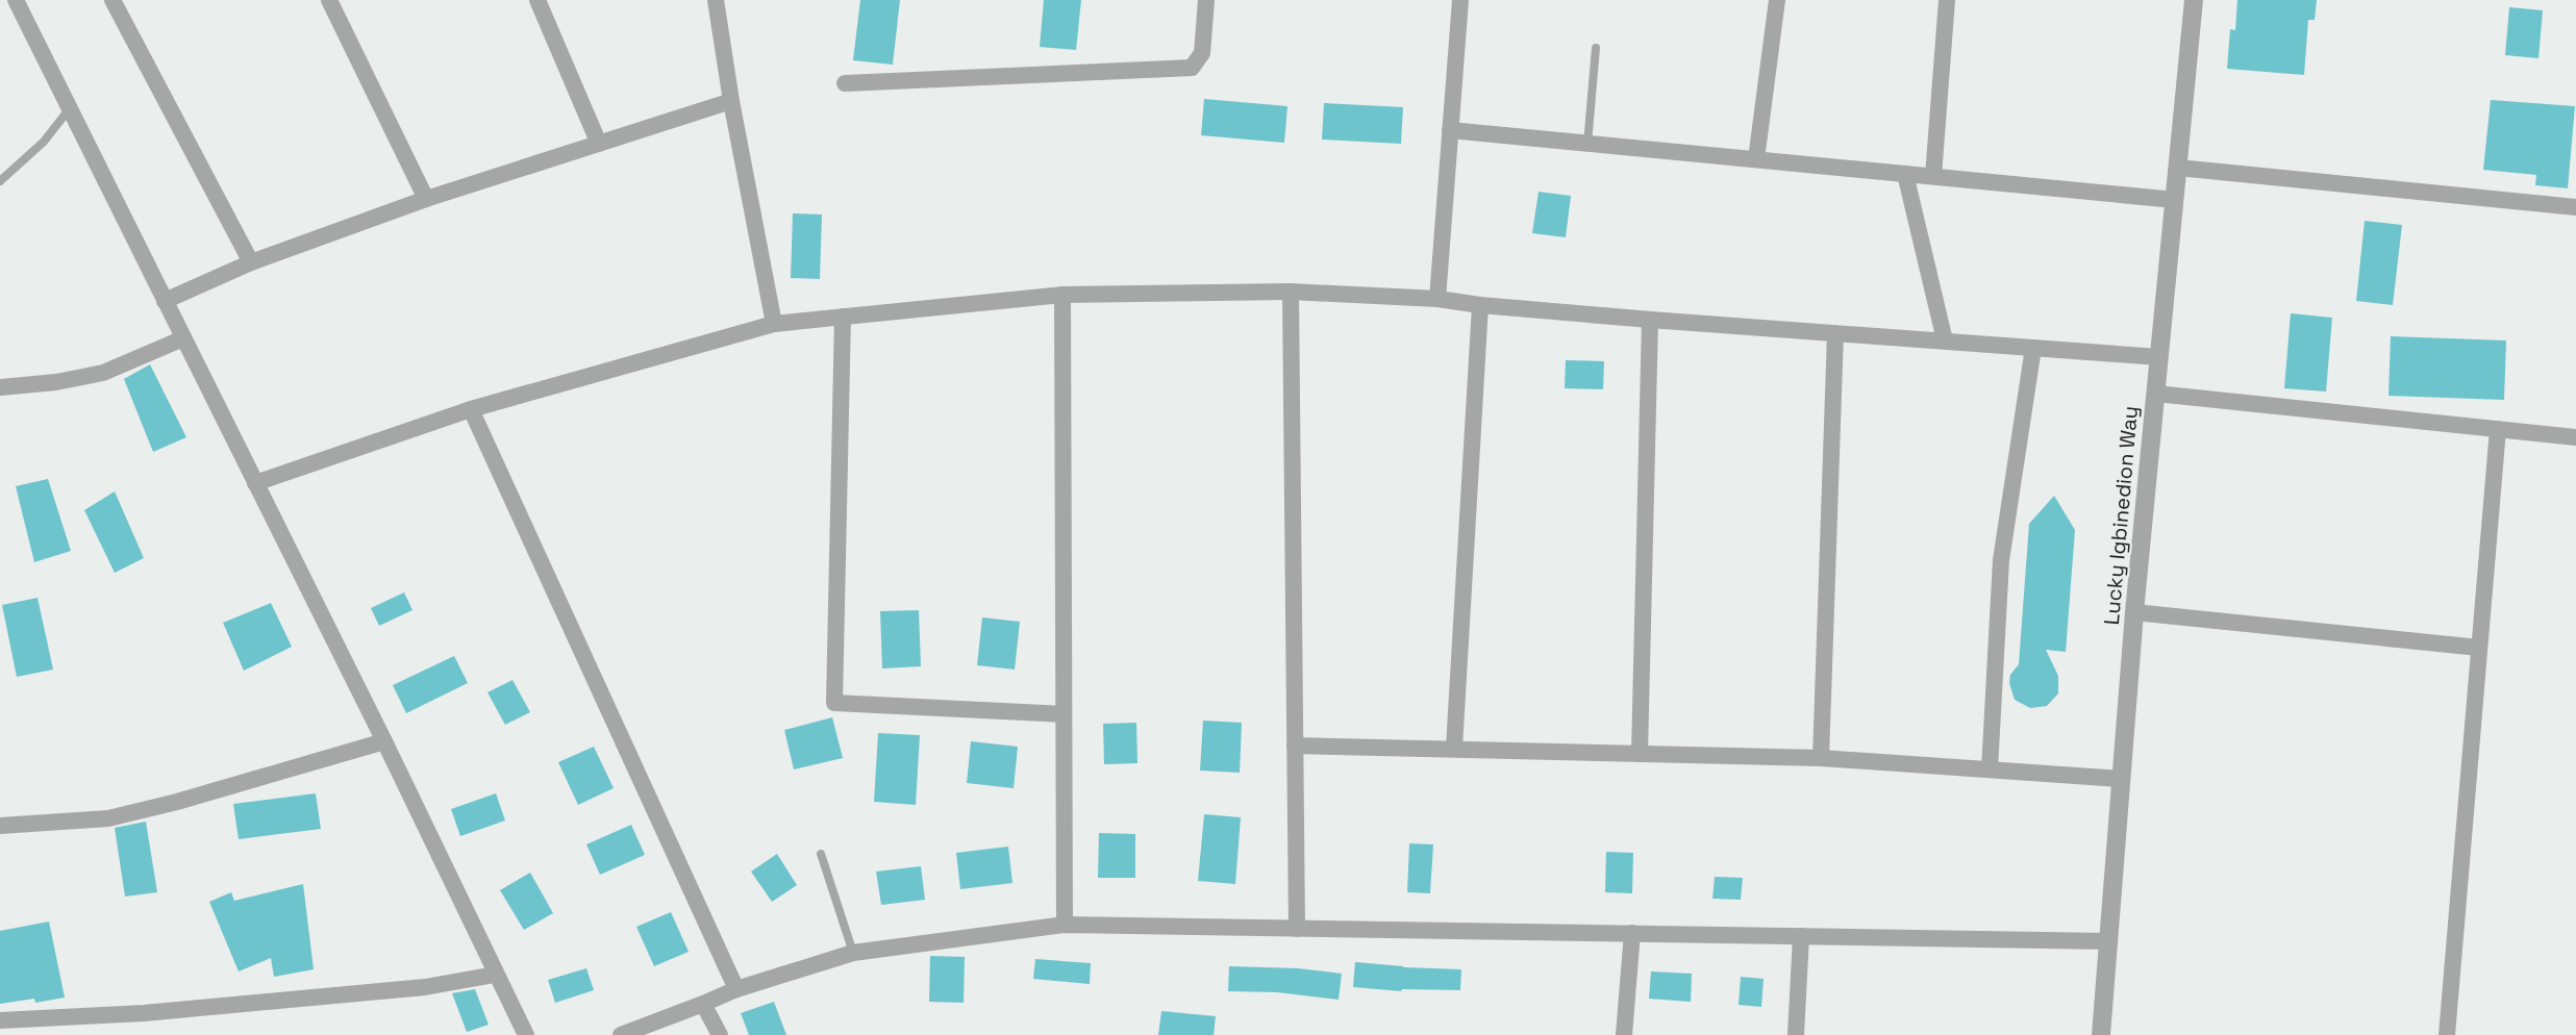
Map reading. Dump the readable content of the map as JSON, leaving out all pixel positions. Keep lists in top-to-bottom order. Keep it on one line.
{"streets":{"street":["Lucky Igbinedion Way"]}}
